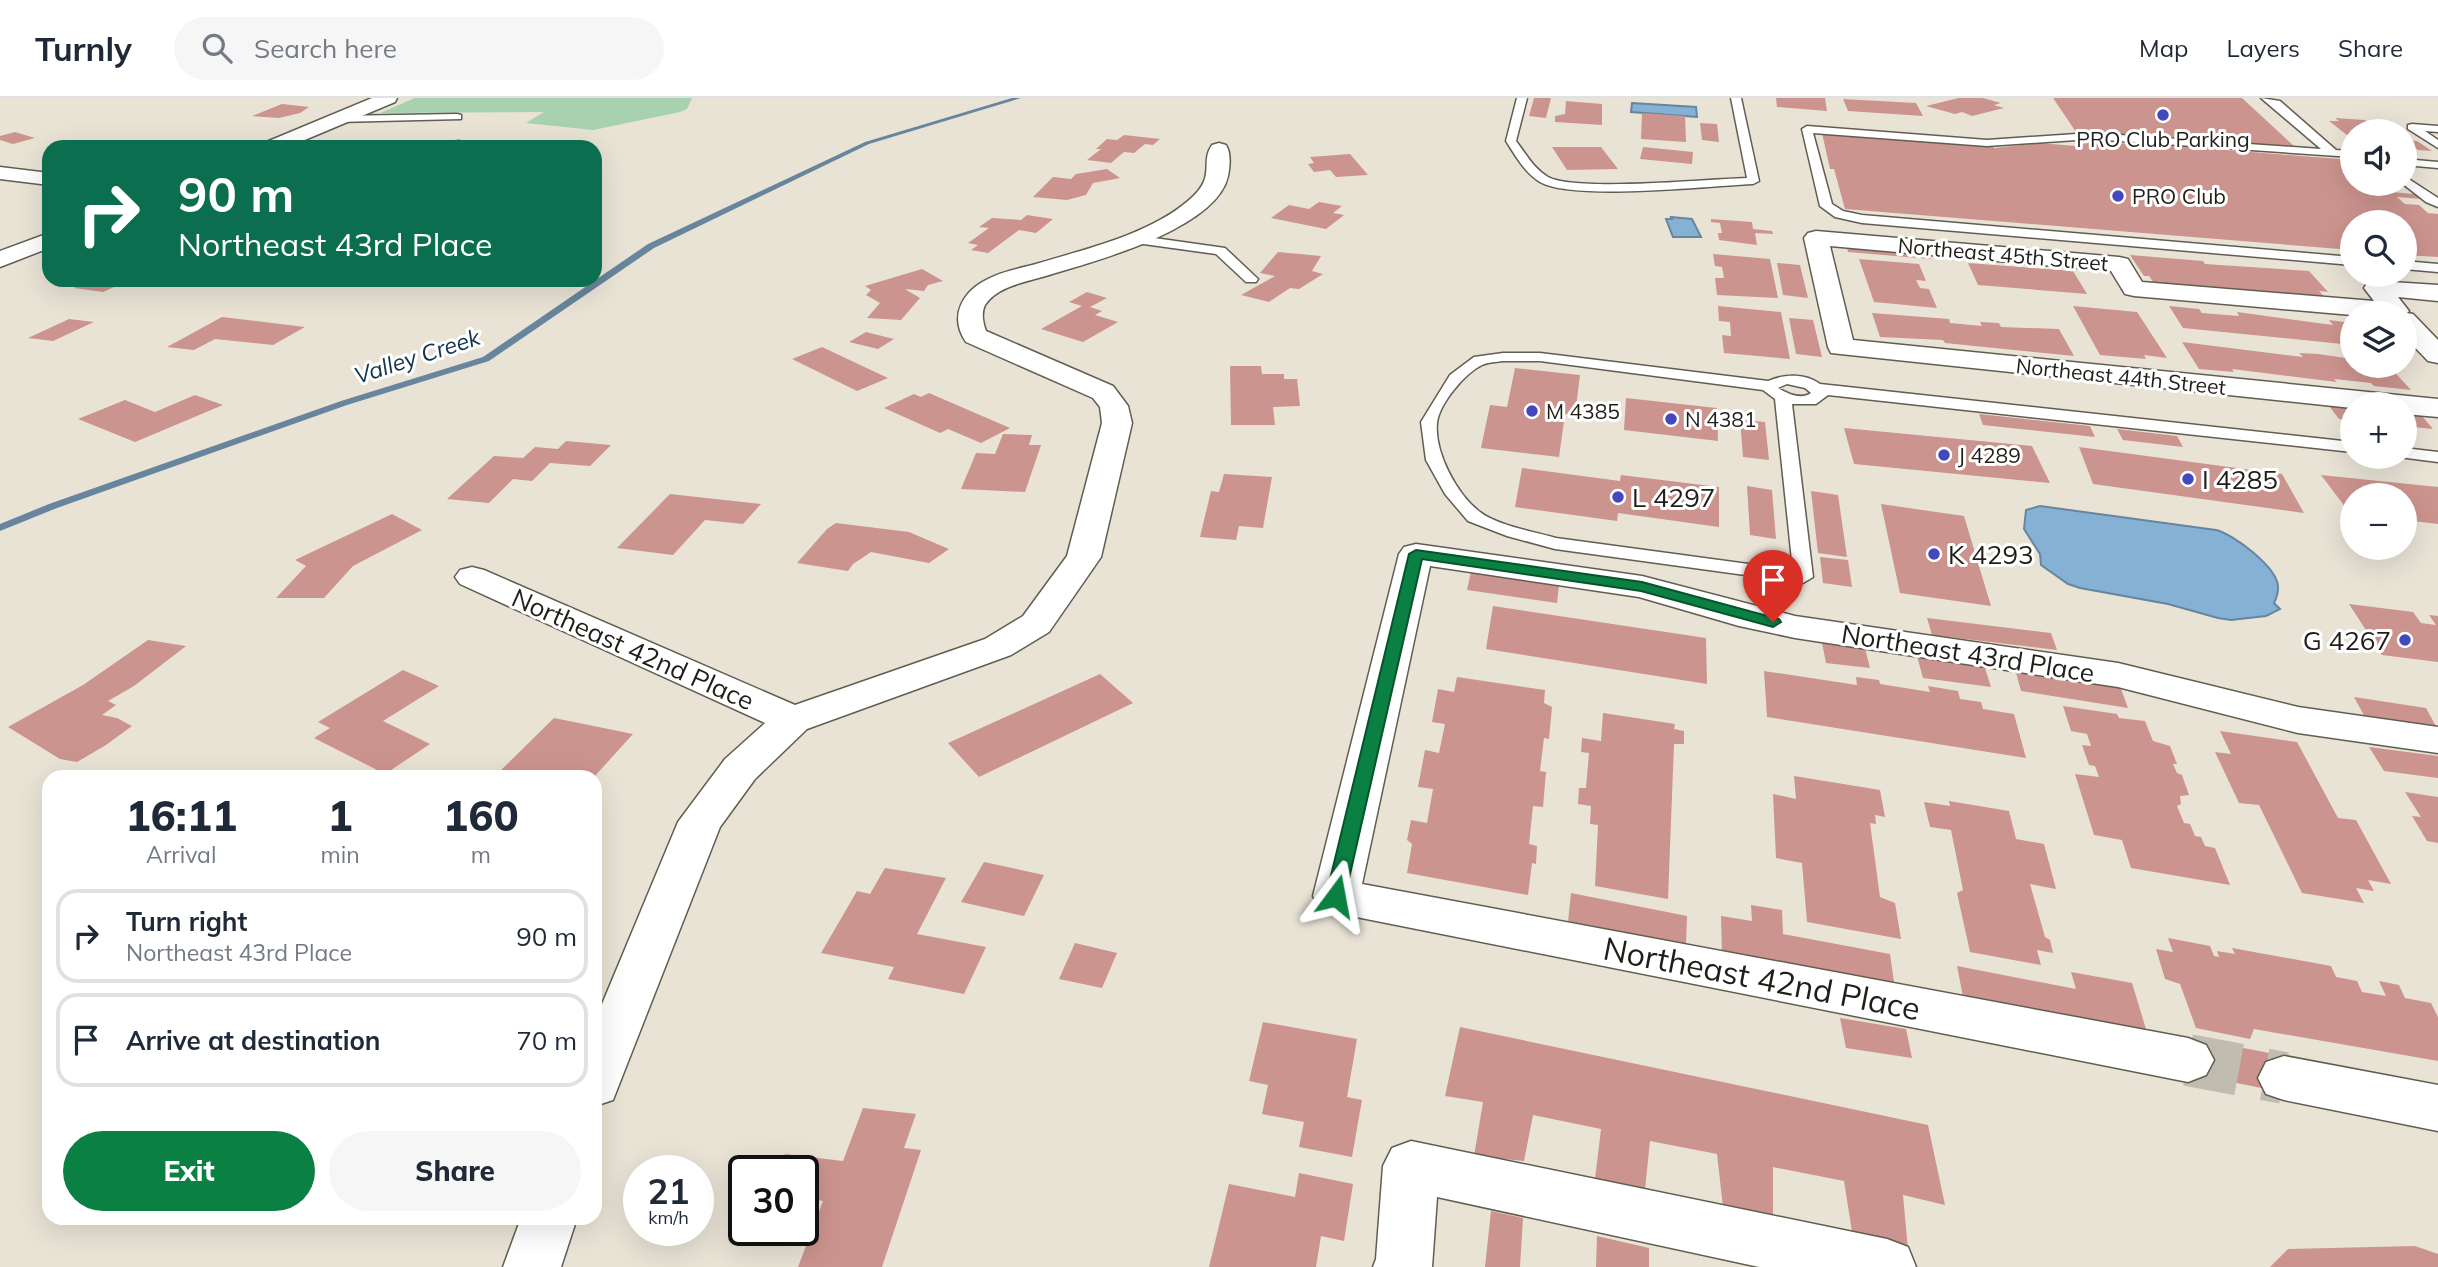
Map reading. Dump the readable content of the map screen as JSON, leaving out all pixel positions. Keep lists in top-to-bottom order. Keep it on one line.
{"streets":{"street":["Northeast 45th Street","Northeast 44th Street","Northeast 42nd Place","Northeast 43rd Place"]},"crossings":[["Northeast 45th Street","Northeast 44th Street"],["Northeast 42nd Place","Northeast 43rd Place"]],"water":["Valley Creek"],"places":["PRO Club Parking","PRO Club","M 4385","N 4381","J 4289","I 4285","L 4297","K 4293","G 4267"],"page":{"header":"Turnly","search":"Search here","nav":["Map","Layers","Share"],"map_buttons":["+","−"],"turn":["90 m","Northeast 43rd Place"],"eta":["16:11","Arrival","1","min","160","m"],"list":[{"name":"Turn right","note":"Northeast 43rd Place","value":"90 m"},{"name":"Arrive at destination","value":"70 m"}],"buttons":["Exit","Share"],"speed":"21 km/h","limit":"30"}}
